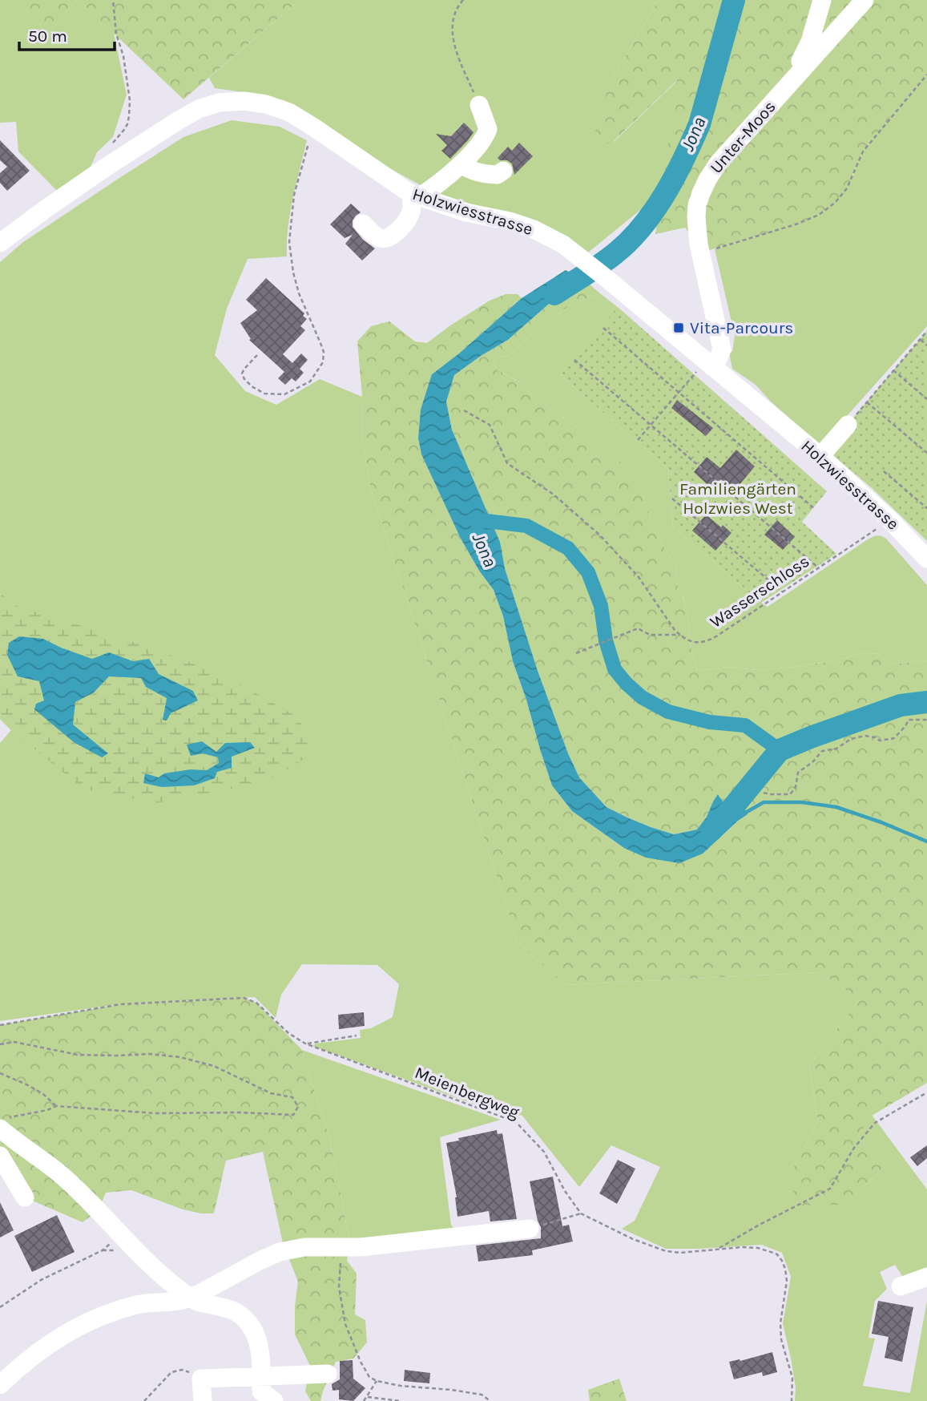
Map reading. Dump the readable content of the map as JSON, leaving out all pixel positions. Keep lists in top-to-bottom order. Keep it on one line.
{"streets":{"street":["Unter-Moos","Holzwiesstrasse"],"path":["Wasserschloss","Meienbergweg"]},"crossings":[["Unter-Moos","Holzwiesstrasse"],["Holzwiesstrasse","Wasserschloss"]],"water":["Jona"],"parks":["Familiengärten Holzwies West"],"places":{"transit":["Vita-Parcours"]},"scale_bar":"50 m"}
